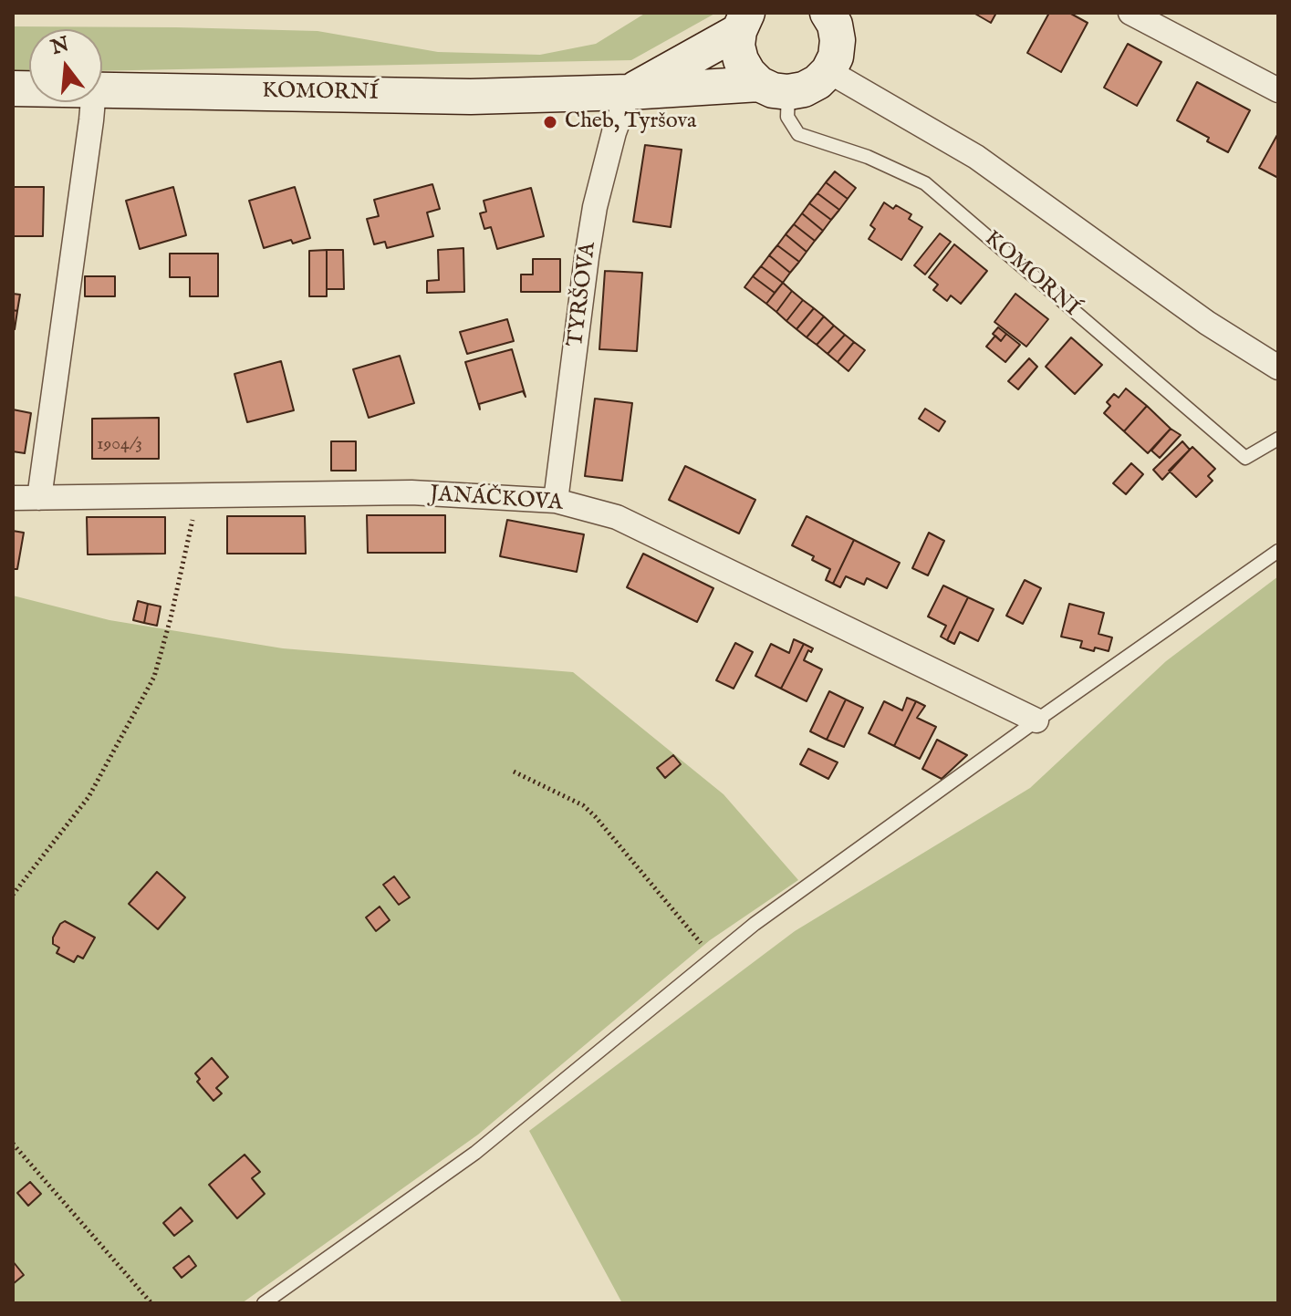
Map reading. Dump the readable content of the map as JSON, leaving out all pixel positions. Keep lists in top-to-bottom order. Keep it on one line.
{"streets":{"street":["KOMORNÍ","TYRŠOVA","JANÁČKOVA"]},"crossings":[["KOMORNÍ","TYRŠOVA"],["TYRŠOVA","JANÁČKOVA"]],"places":["Cheb, Tyršova"],"house_numbers":["1904/3"],"north":"top"}
